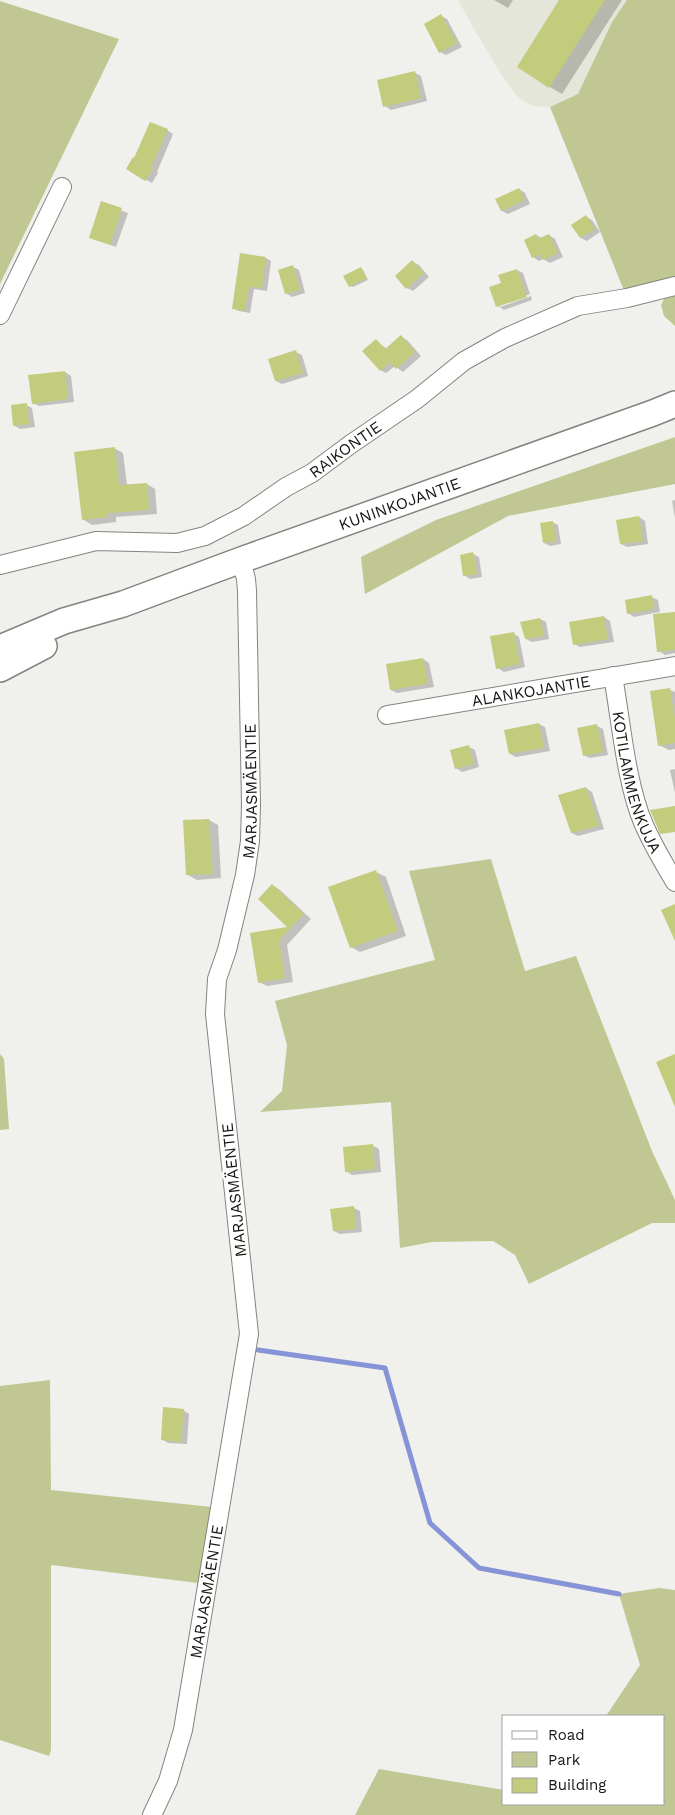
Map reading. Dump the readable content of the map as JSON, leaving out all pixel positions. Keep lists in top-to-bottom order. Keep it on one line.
{"streets":{"main road":["KUNINKOJANTIE"],"street":["RAIKONTIE","ALANKOJANTIE","KOTILAMMENKUJA","MARJASMÄENTIE"]},"crossings":[["KUNINKOJANTIE","MARJASMÄENTIE"],["ALANKOJANTIE","KOTILAMMENKUJA"]],"legend":["Road","Park","Building"]}
